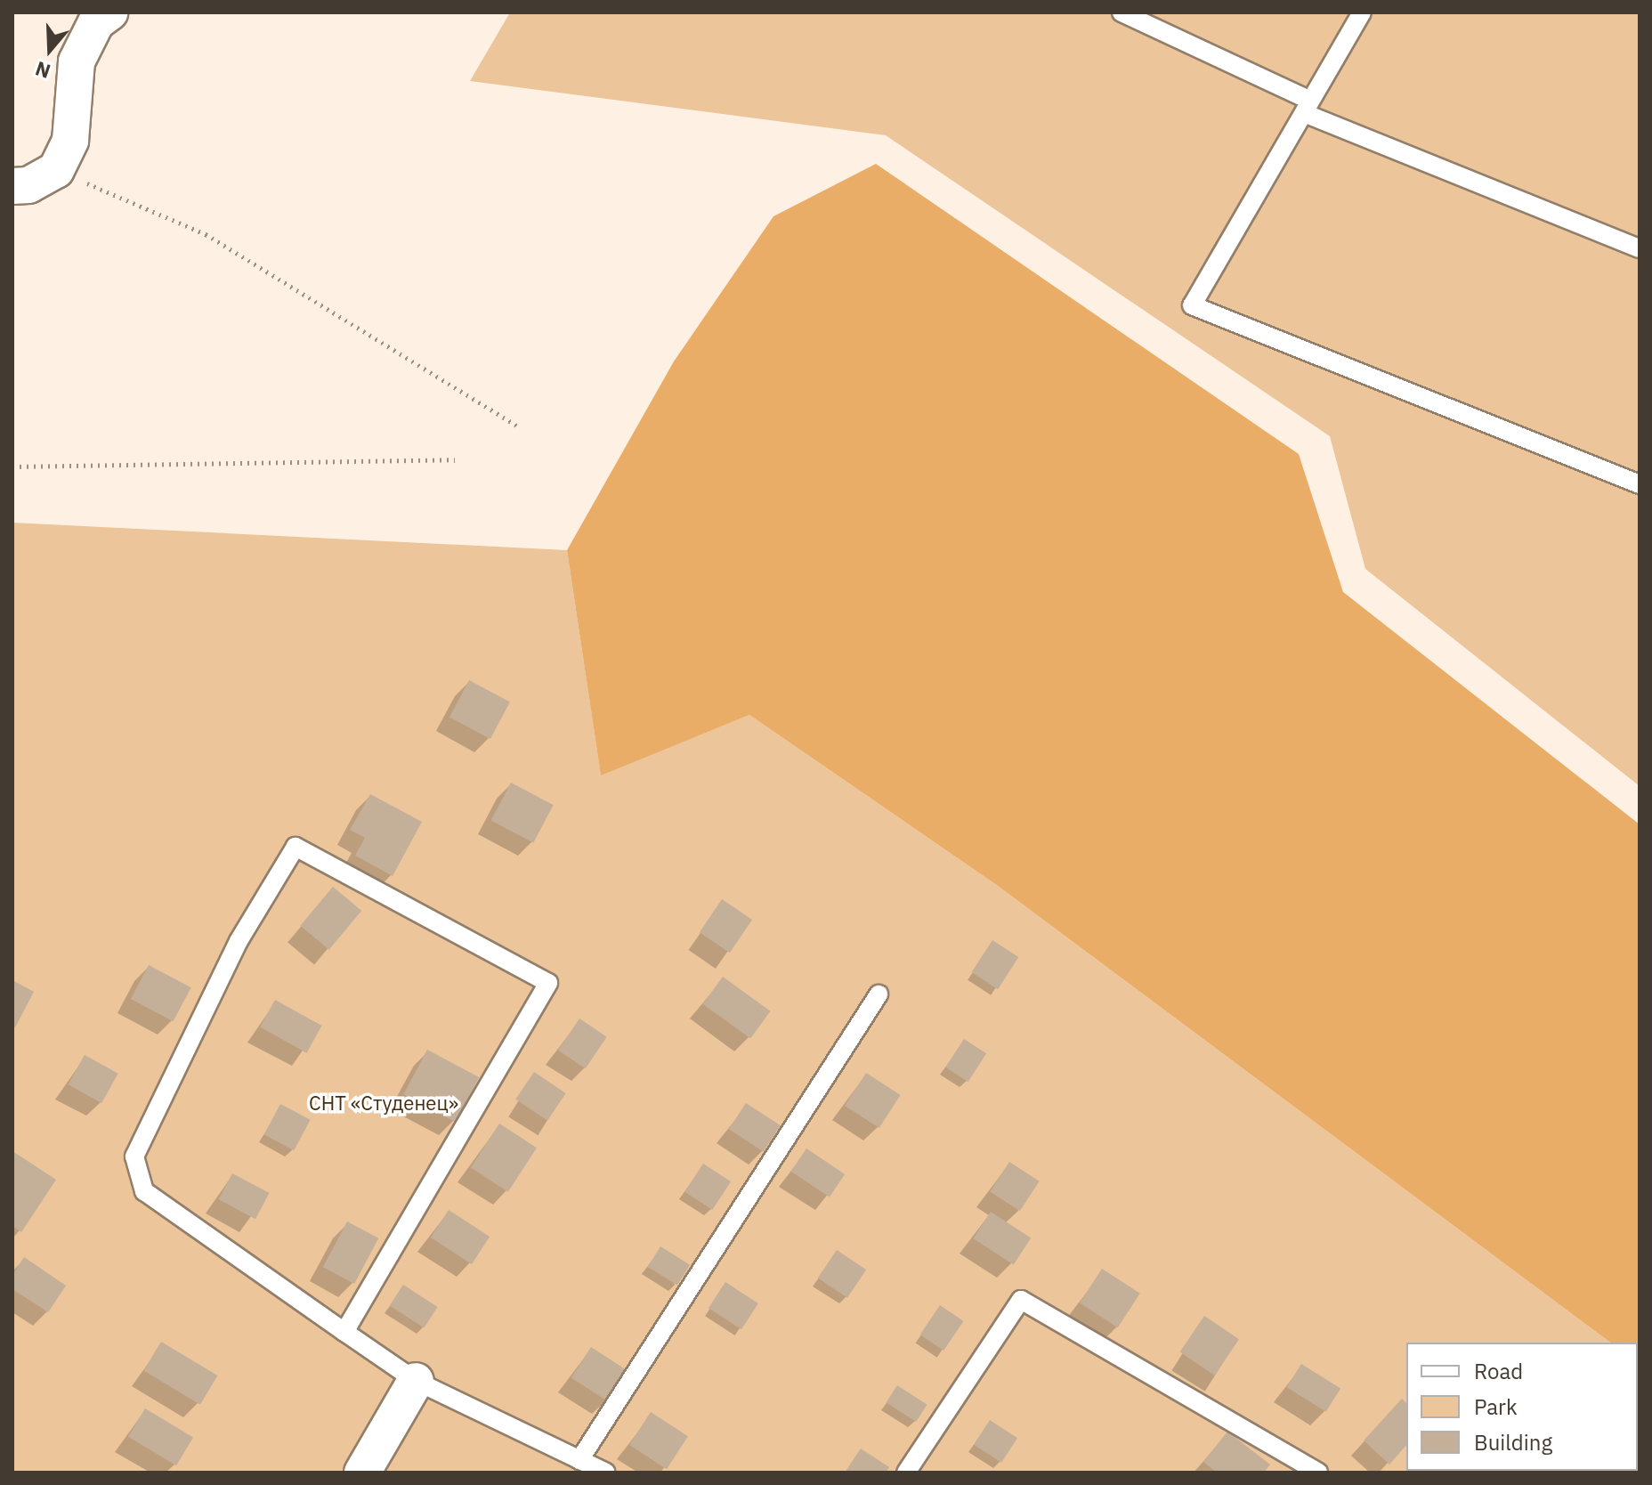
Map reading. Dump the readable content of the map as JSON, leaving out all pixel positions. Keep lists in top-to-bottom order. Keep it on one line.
{"parks":["СНТ «Студенец»"],"legend":["Road","Park","Building"],"north":"bottom"}
